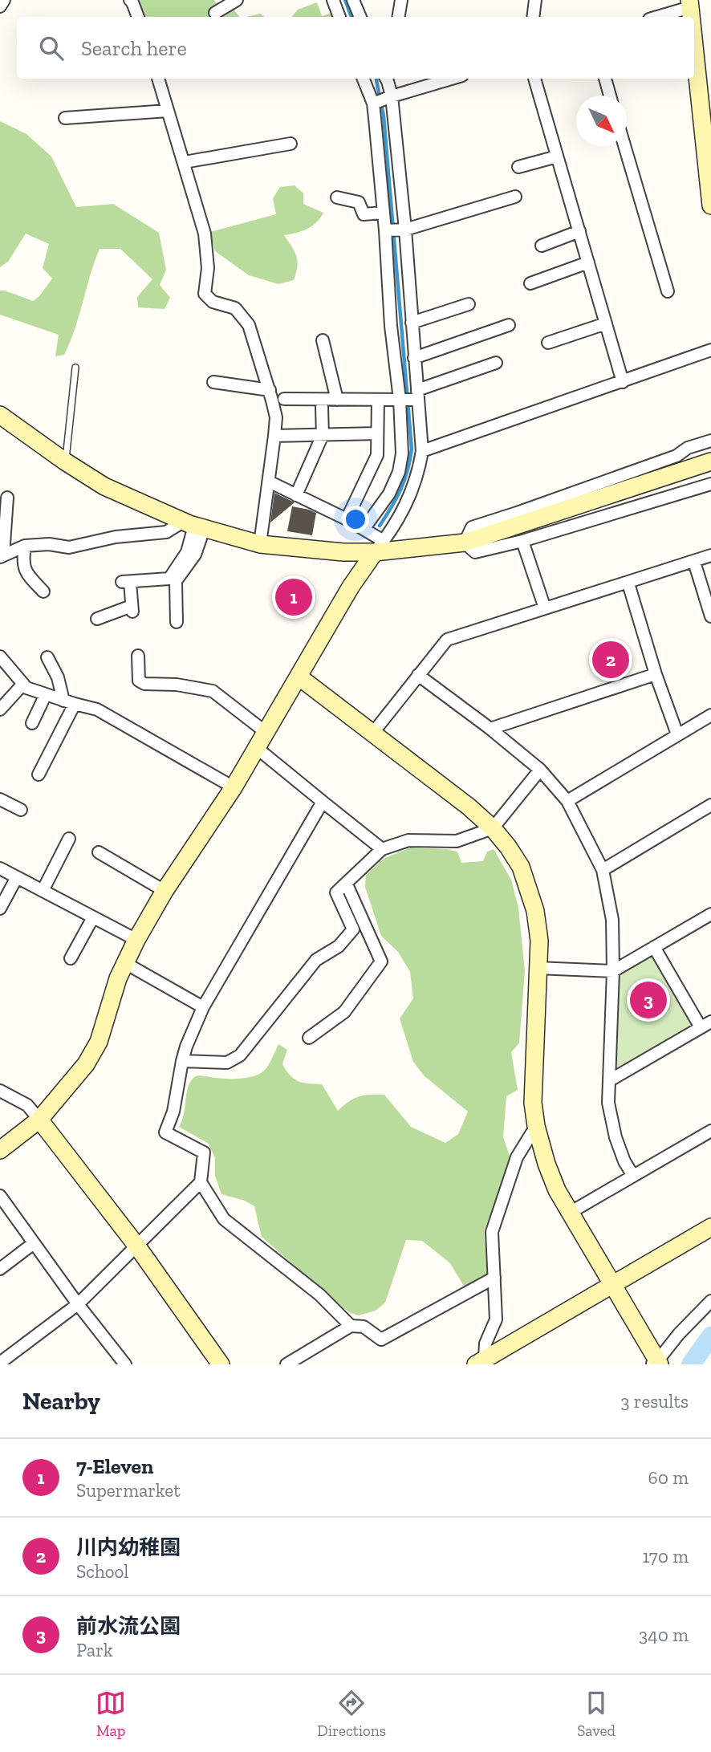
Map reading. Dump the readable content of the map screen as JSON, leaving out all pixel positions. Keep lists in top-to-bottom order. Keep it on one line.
{"north":"bottom right","page":{"search":"Search here","pins":["1","2","3"],"heading":["Nearby","3 results"],"list":[{"mark":"1","name":"7-Eleven","note":"Supermarket","value":"60 m"},{"mark":"2","name":"川内幼稚園","note":"School","value":"170 m"},{"mark":"3","name":"前水流公園","note":"Park","value":"340 m"}],"nav":["Map","Directions","Saved"]}}
